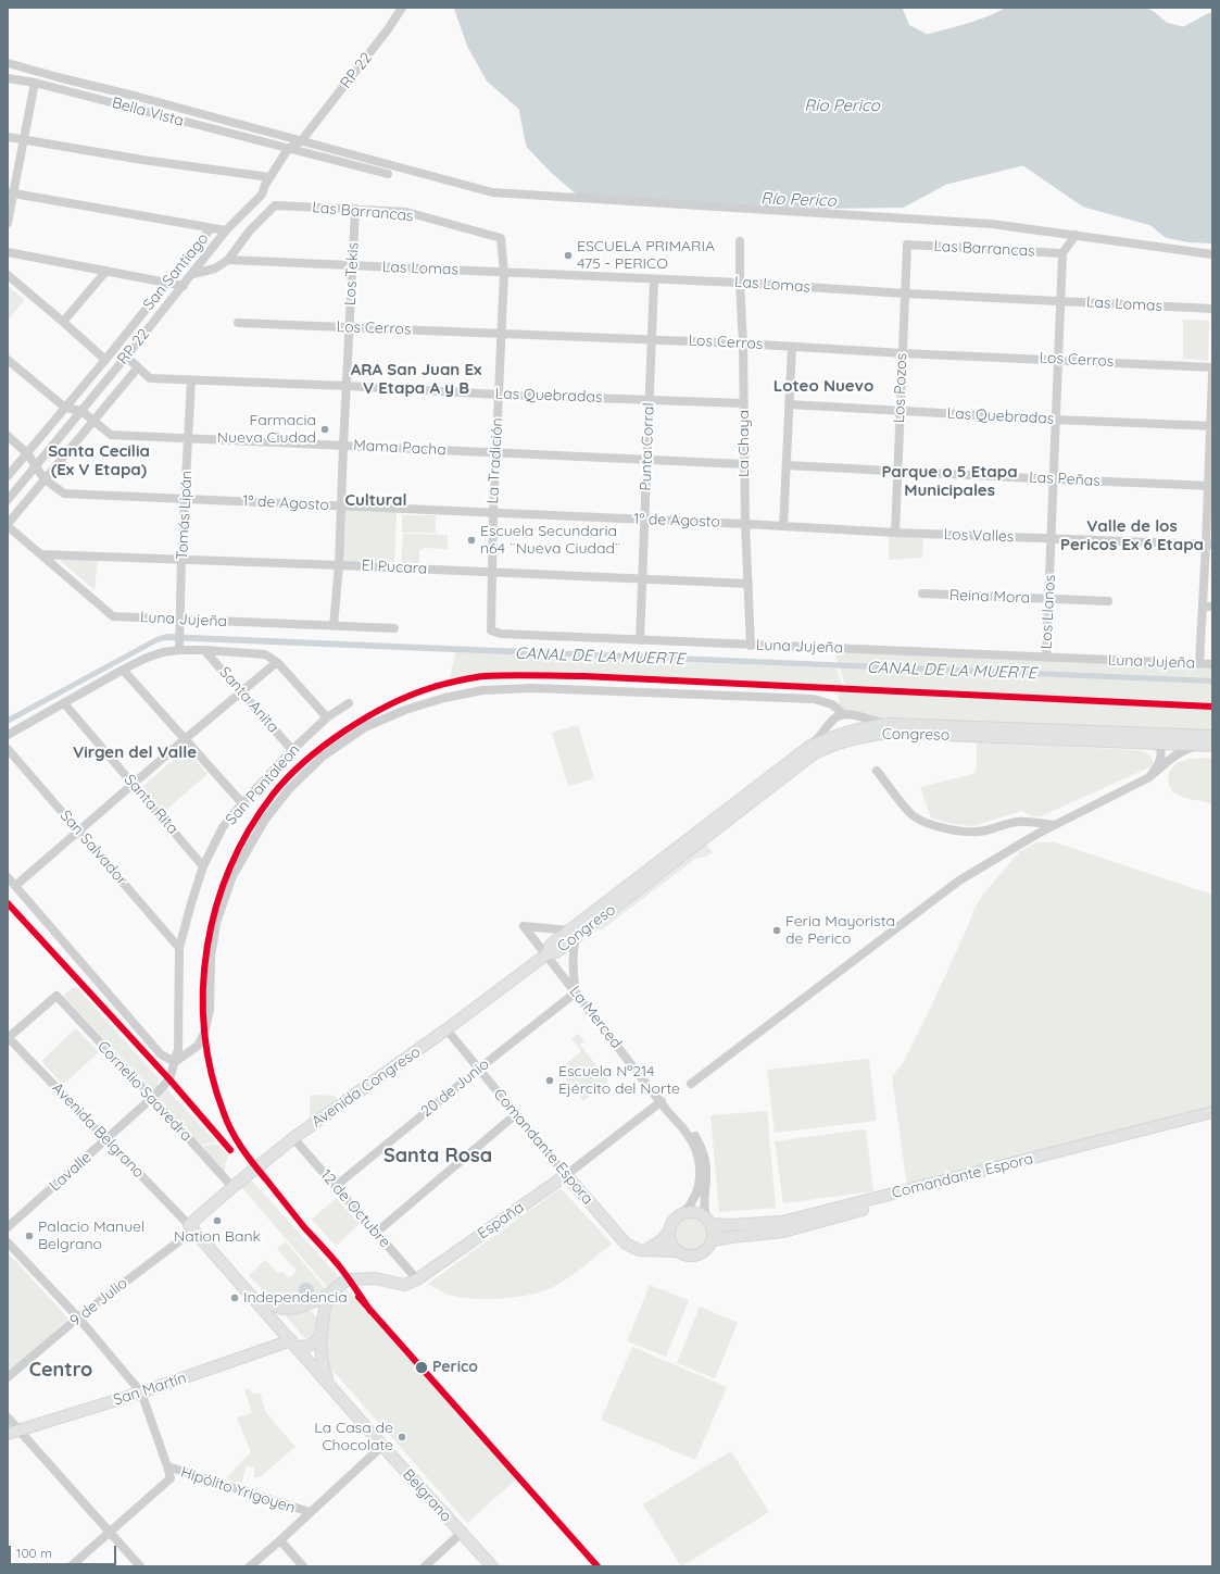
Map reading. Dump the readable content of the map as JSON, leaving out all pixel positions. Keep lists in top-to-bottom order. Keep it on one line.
{"streets":{"main road":["Congreso","Avenida Congreso","Comandante Espora","España","San Martín","Belgrano"],"street":["RP 22","Bella Vista","Las Barrancas","Las Lomas","San Santiago","Los Tekis","Los Cerros","Los Pozos","Las Quebradas","La Chaya","Punta Corral","Mama Pacha","La Tradición","Las Peñas","1º de Agosto","Tomás Lipán","Los Valles","El Pucara","Reina Mora","Los Llanos","Luna Jujeña","Santa Anita","San Pantaleon","Santa Rita","San Salvador","La Merced","20 de Junio","Cornelio Saavedra","Avenida Belgrano","Lavalle","12 de Octubre","9 de Julio","Hipólito Yrigoyen"]},"crossings":[["RP 22","Bella Vista"],["RP 22","Las Quebradas"],["RP 22","Mama Pacha"],["RP 22","1º de Agosto"],["Las Barrancas","Las Lomas"],["Las Barrancas","Los Tekis"],["Las Barrancas","Los Pozos"],["Las Barrancas","La Tradición"],["Las Barrancas","Los Llanos"],["Las Lomas","Los Tekis"],["Las Lomas","Los Pozos"],["Las Lomas","La Chaya"],["Las Lomas","Punta Corral"],["Las Lomas","La Tradición"],["Las Lomas","Los Llanos"],["San Santiago","1º de Agosto"],["Los Tekis","Los Cerros"],["Los Tekis","Las Quebradas"],["Los Tekis","Mama Pacha"],["Los Tekis","1º de Agosto"],["Los Tekis","El Pucara"],["Los Tekis","Luna Jujeña"],["Los Cerros","Los Pozos"],["Los Cerros","La Chaya"],["Los Cerros","Punta Corral"],["Los Cerros","La Tradición"],["Los Cerros","Los Llanos"],["Los Pozos","Las Quebradas"],["Los Pozos","Las Peñas"],["Los Pozos","Los Valles"],["Las Quebradas","La Chaya"],["Las Quebradas","Punta Corral"],["Las Quebradas","La Tradición"],["Las Quebradas","Tomás Lipán"],["Las Quebradas","Los Llanos"],["La Chaya","Mama Pacha"],["La Chaya","1º de Agosto"],["La Chaya","Los Valles"],["La Chaya","El Pucara"],["La Chaya","Luna Jujeña"],["Punta Corral","Mama Pacha"],["Punta Corral","1º de Agosto"],["Punta Corral","El Pucara"],["Punta Corral","Luna Jujeña"],["Mama Pacha","La Tradición"],["Mama Pacha","Tomás Lipán"],["La Tradición","1º de Agosto"],["La Tradición","El Pucara"],["La Tradición","Luna Jujeña"],["Las Peñas","Los Llanos"],["1º de Agosto","Tomás Lipán"],["1º de Agosto","Los Valles"],["Tomás Lipán","El Pucara"],["Tomás Lipán","Luna Jujeña"],["Los Valles","Los Llanos"],["El Pucara","Luna Jujeña"],["Reina Mora","Los Llanos"],["Los Llanos","Luna Jujeña"],["Santa Anita","San Pantaleon"],["Congreso","La Merced"],["Congreso","Avenida Congreso"],["San Pantaleon","Santa Rita"],["San Pantaleon","San Salvador"],["San Pantaleon","Lavalle"],["La Merced","Avenida Congreso"],["La Merced","20 de Junio"],["La Merced","España"],["Avenida Congreso","Cornelio Saavedra"],["Avenida Congreso","Avenida Belgrano"],["Avenida Congreso","Comandante Espora"],["Avenida Congreso","12 de Octubre"],["Avenida Congreso","9 de Julio"],["Avenida Congreso","Belgrano"],["20 de Junio","Comandante Espora"],["20 de Junio","12 de Octubre"],["Cornelio Saavedra","Avenida Belgrano"],["Cornelio Saavedra","Lavalle"],["Avenida Belgrano","Lavalle"],["Avenida Belgrano","9 de Julio"],["Avenida Belgrano","Belgrano"],["Comandante Espora","España"],["12 de Octubre","España"],["España","Belgrano"],["9 de Julio","Belgrano"],["San Martín","Hipólito Yrigoyen"],["San Martín","Belgrano"]],"districts":["ARA San Juan Ex V Etapa A y B","Loteo Nuevo","Santa Cecilia (Ex V Etapa)","Parque o 5 Etapa Municipales","Cultural","Valle de los Pericos Ex 6 Etapa","Virgen del Valle","Santa Rosa","Centro"],"water":["Rio Perico","Río Perico","CANAL DE LA MUERTE"],"places":["ESCUELA PRIMARIA 475 - PERICO","Farmacia Nueva Ciudad","Escuela Secundaria n64 ¨Nueva Ciudad¨","Feria Mayorista de Perico","Escuela Nº214 Ejército del Norte","Nation Bank","Palacio Manuel Belgrano","Independencia","Perico","La Casa de Chocolate"],"scale_bar":"100 m"}
